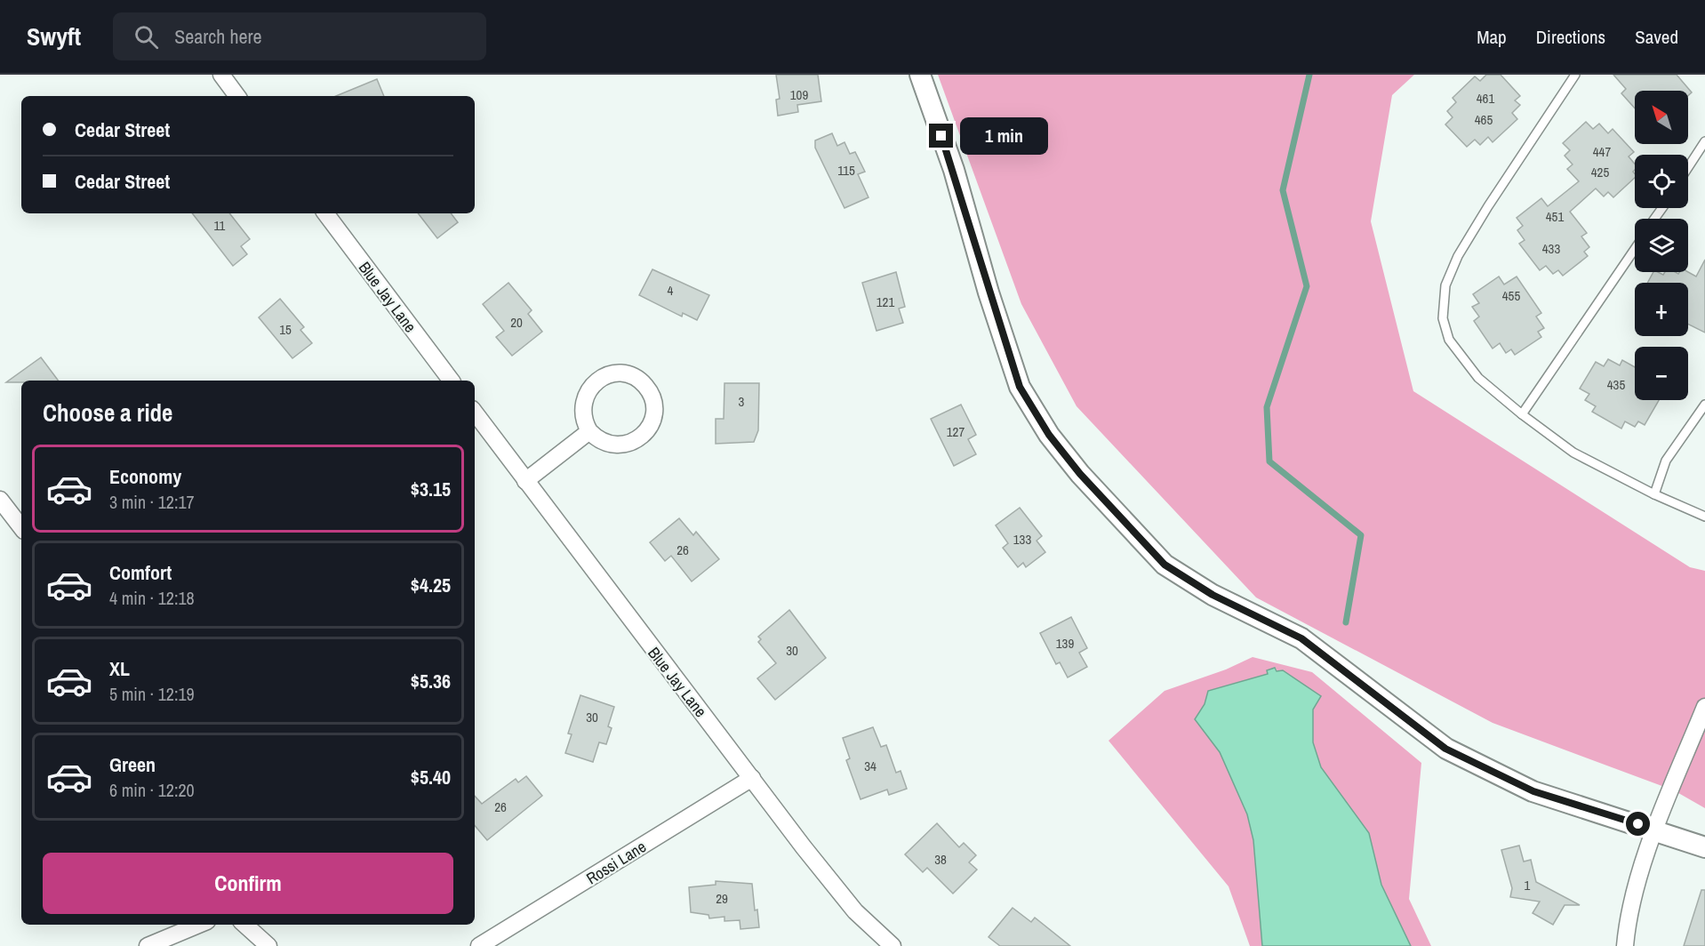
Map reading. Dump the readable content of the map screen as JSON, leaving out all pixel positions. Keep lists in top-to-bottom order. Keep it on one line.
{"streets":{"street":["Blue Jay Lane","Rossi Lane"]},"crossings":[["Blue Jay Lane","Rossi Lane"]],"house_numbers":["109","461","465","447","115","425","451","11","433","4","455","121","20","15","435","3","127","133","26","139","30","30","34","26","38","1","29"],"north":"top left","page":{"header":"Swyft","search":"Search here","nav":["Map","Directions","Saved"],"map_buttons":["+","−"],"banner":["Cedar Street","Cedar Street"],"bubble":"1 min","heading":"Choose a ride","list":[{"name":"Economy","note":"3 min · 12:17","value":"$3.15"},{"name":"Comfort","note":"4 min · 12:18","value":"$4.25"},{"name":"XL","note":"5 min · 12:19","value":"$5.36"},{"name":"Green","note":"6 min · 12:20","value":"$5.40"}],"buttons":"Confirm"}}
